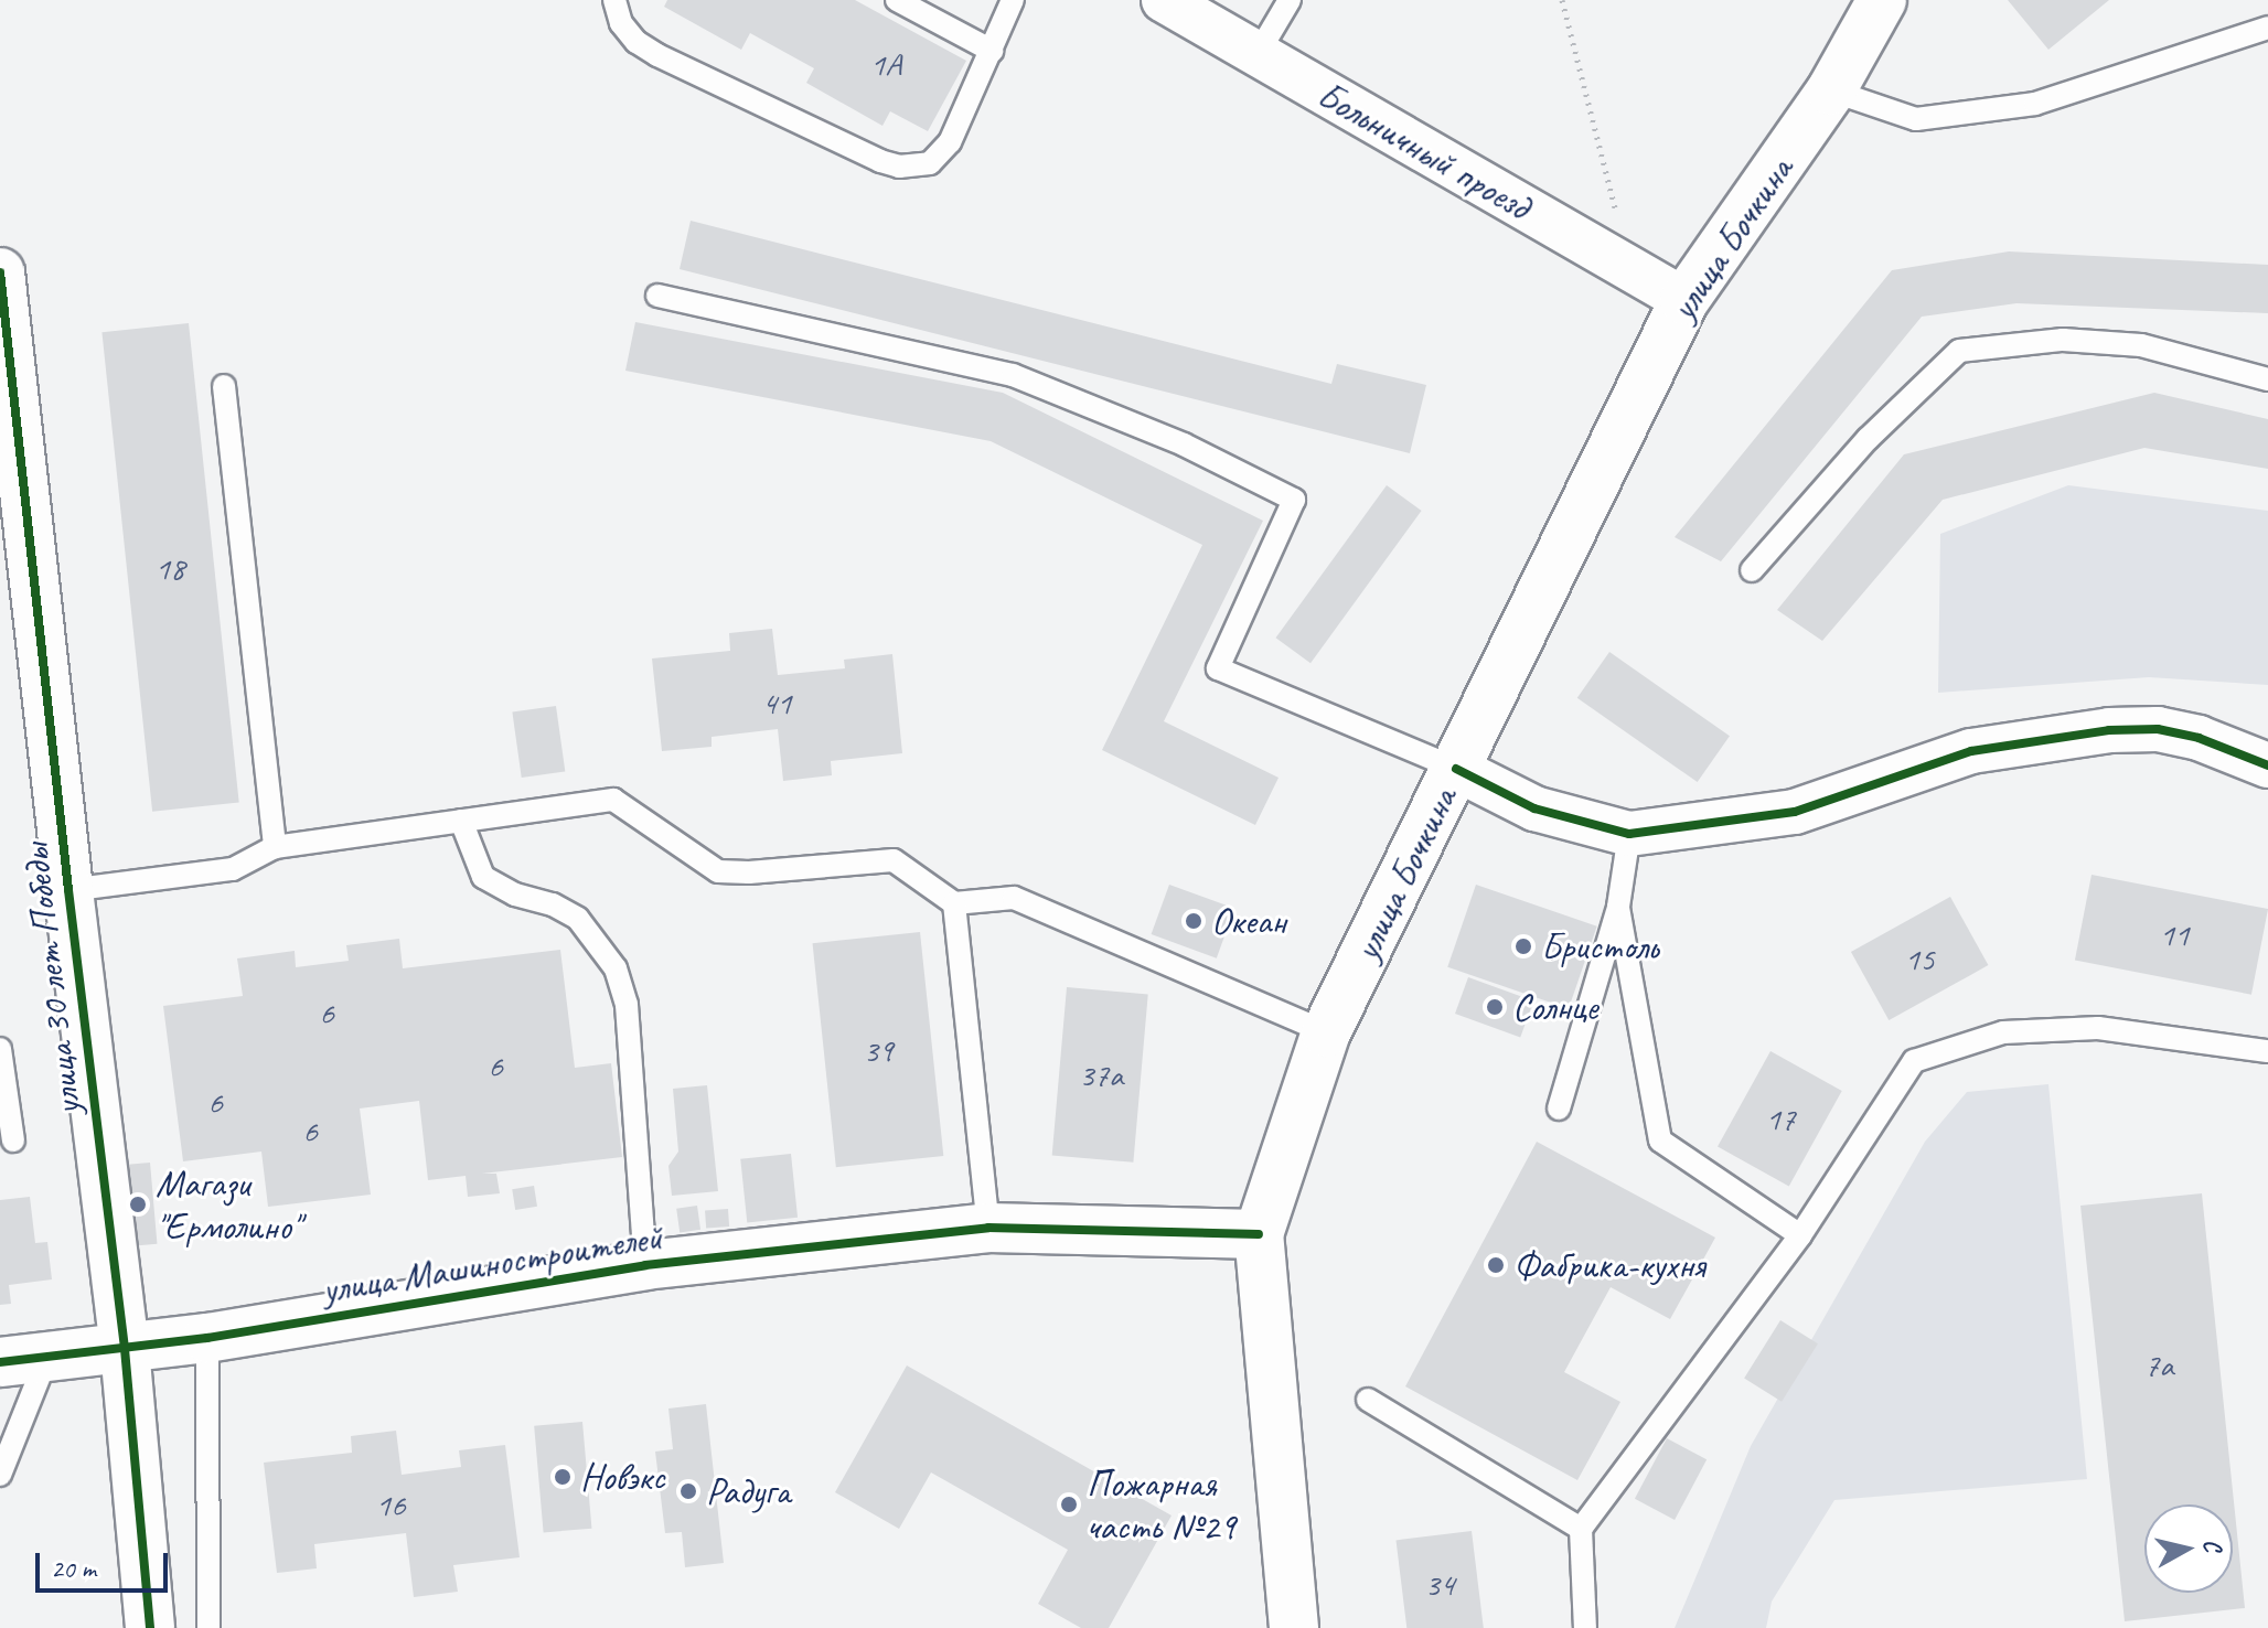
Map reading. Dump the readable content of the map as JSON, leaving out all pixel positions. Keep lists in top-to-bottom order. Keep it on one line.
{"streets":{"street":["Больничный проезд","улица Бочкина","улица 30 лет Победы","улица Машиностроителей"]},"crossings":[["Больничный проезд","улица Бочкина"],["улица Бочкина","улица Машиностроителей"],["улица 30 лет Победы","улица Машиностроителей"]],"places":["Океан","Бристоль","Солнце","Магази \"Ермолино\"","Фабрика-кухня","Новэкс","Радуга","Пожарная часть №29"],"house_numbers":["1А","18","41","11","15","6","39","6","37а","6","17","6","7a","16","34"],"scale_bar":"20 m","north":"right"}
